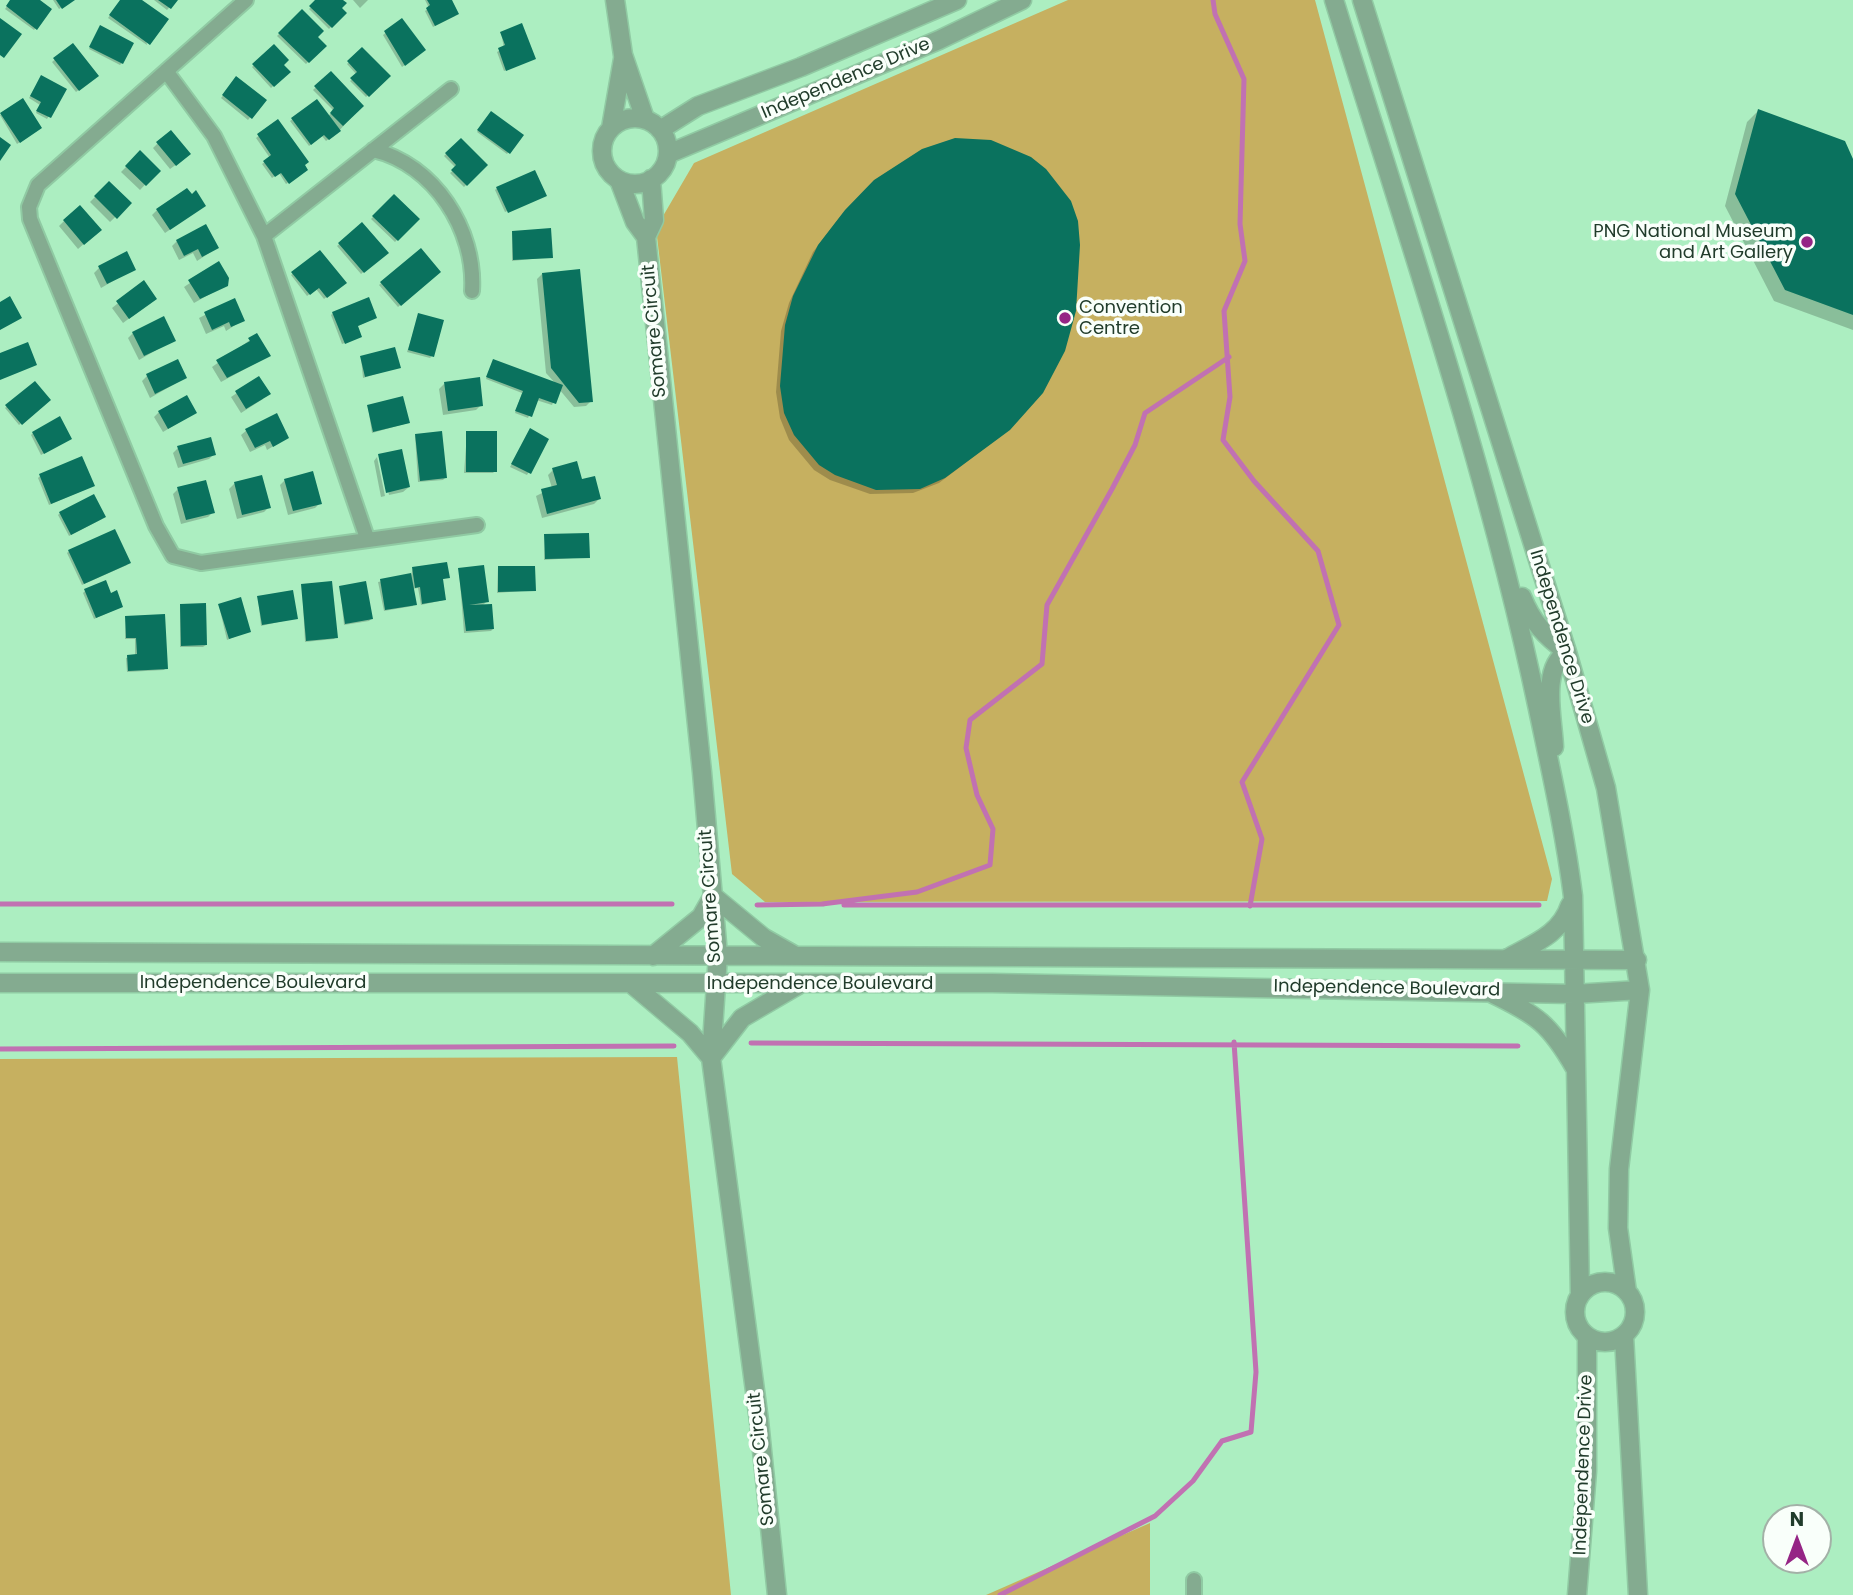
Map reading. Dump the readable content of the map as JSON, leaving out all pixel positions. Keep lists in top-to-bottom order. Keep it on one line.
{"streets":{"street":["Independence Drive","Somare Circuit","Independence Boulevard"]},"crossings":[["Independence Drive","Somare Circuit"],["Independence Drive","Independence Boulevard"],["Somare Circuit","Independence Boulevard"]],"places":["PNG National Museum and Art Gallery","Convention Centre"],"north":"top"}
